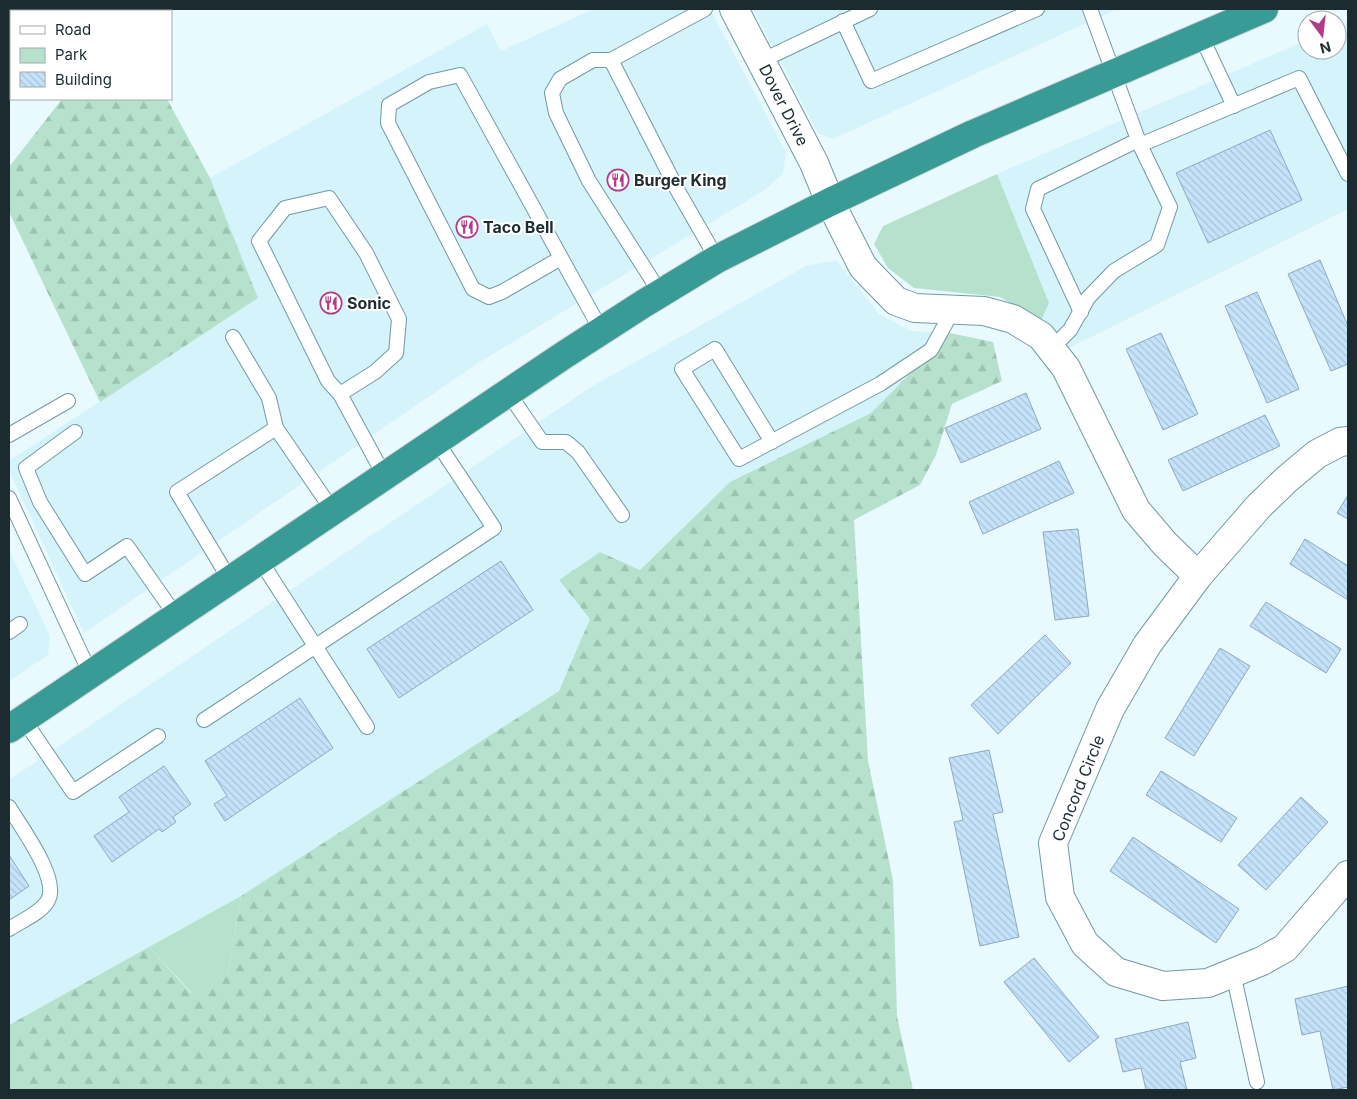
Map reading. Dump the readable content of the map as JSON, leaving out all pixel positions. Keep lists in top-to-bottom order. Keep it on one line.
{"streets":{"street":["Dover Drive","Concord Circle"]},"places":{"restaurant":["Burger King","Taco Bell","Sonic"]},"legend":["Road","Park","Building"],"north":"bottom"}
